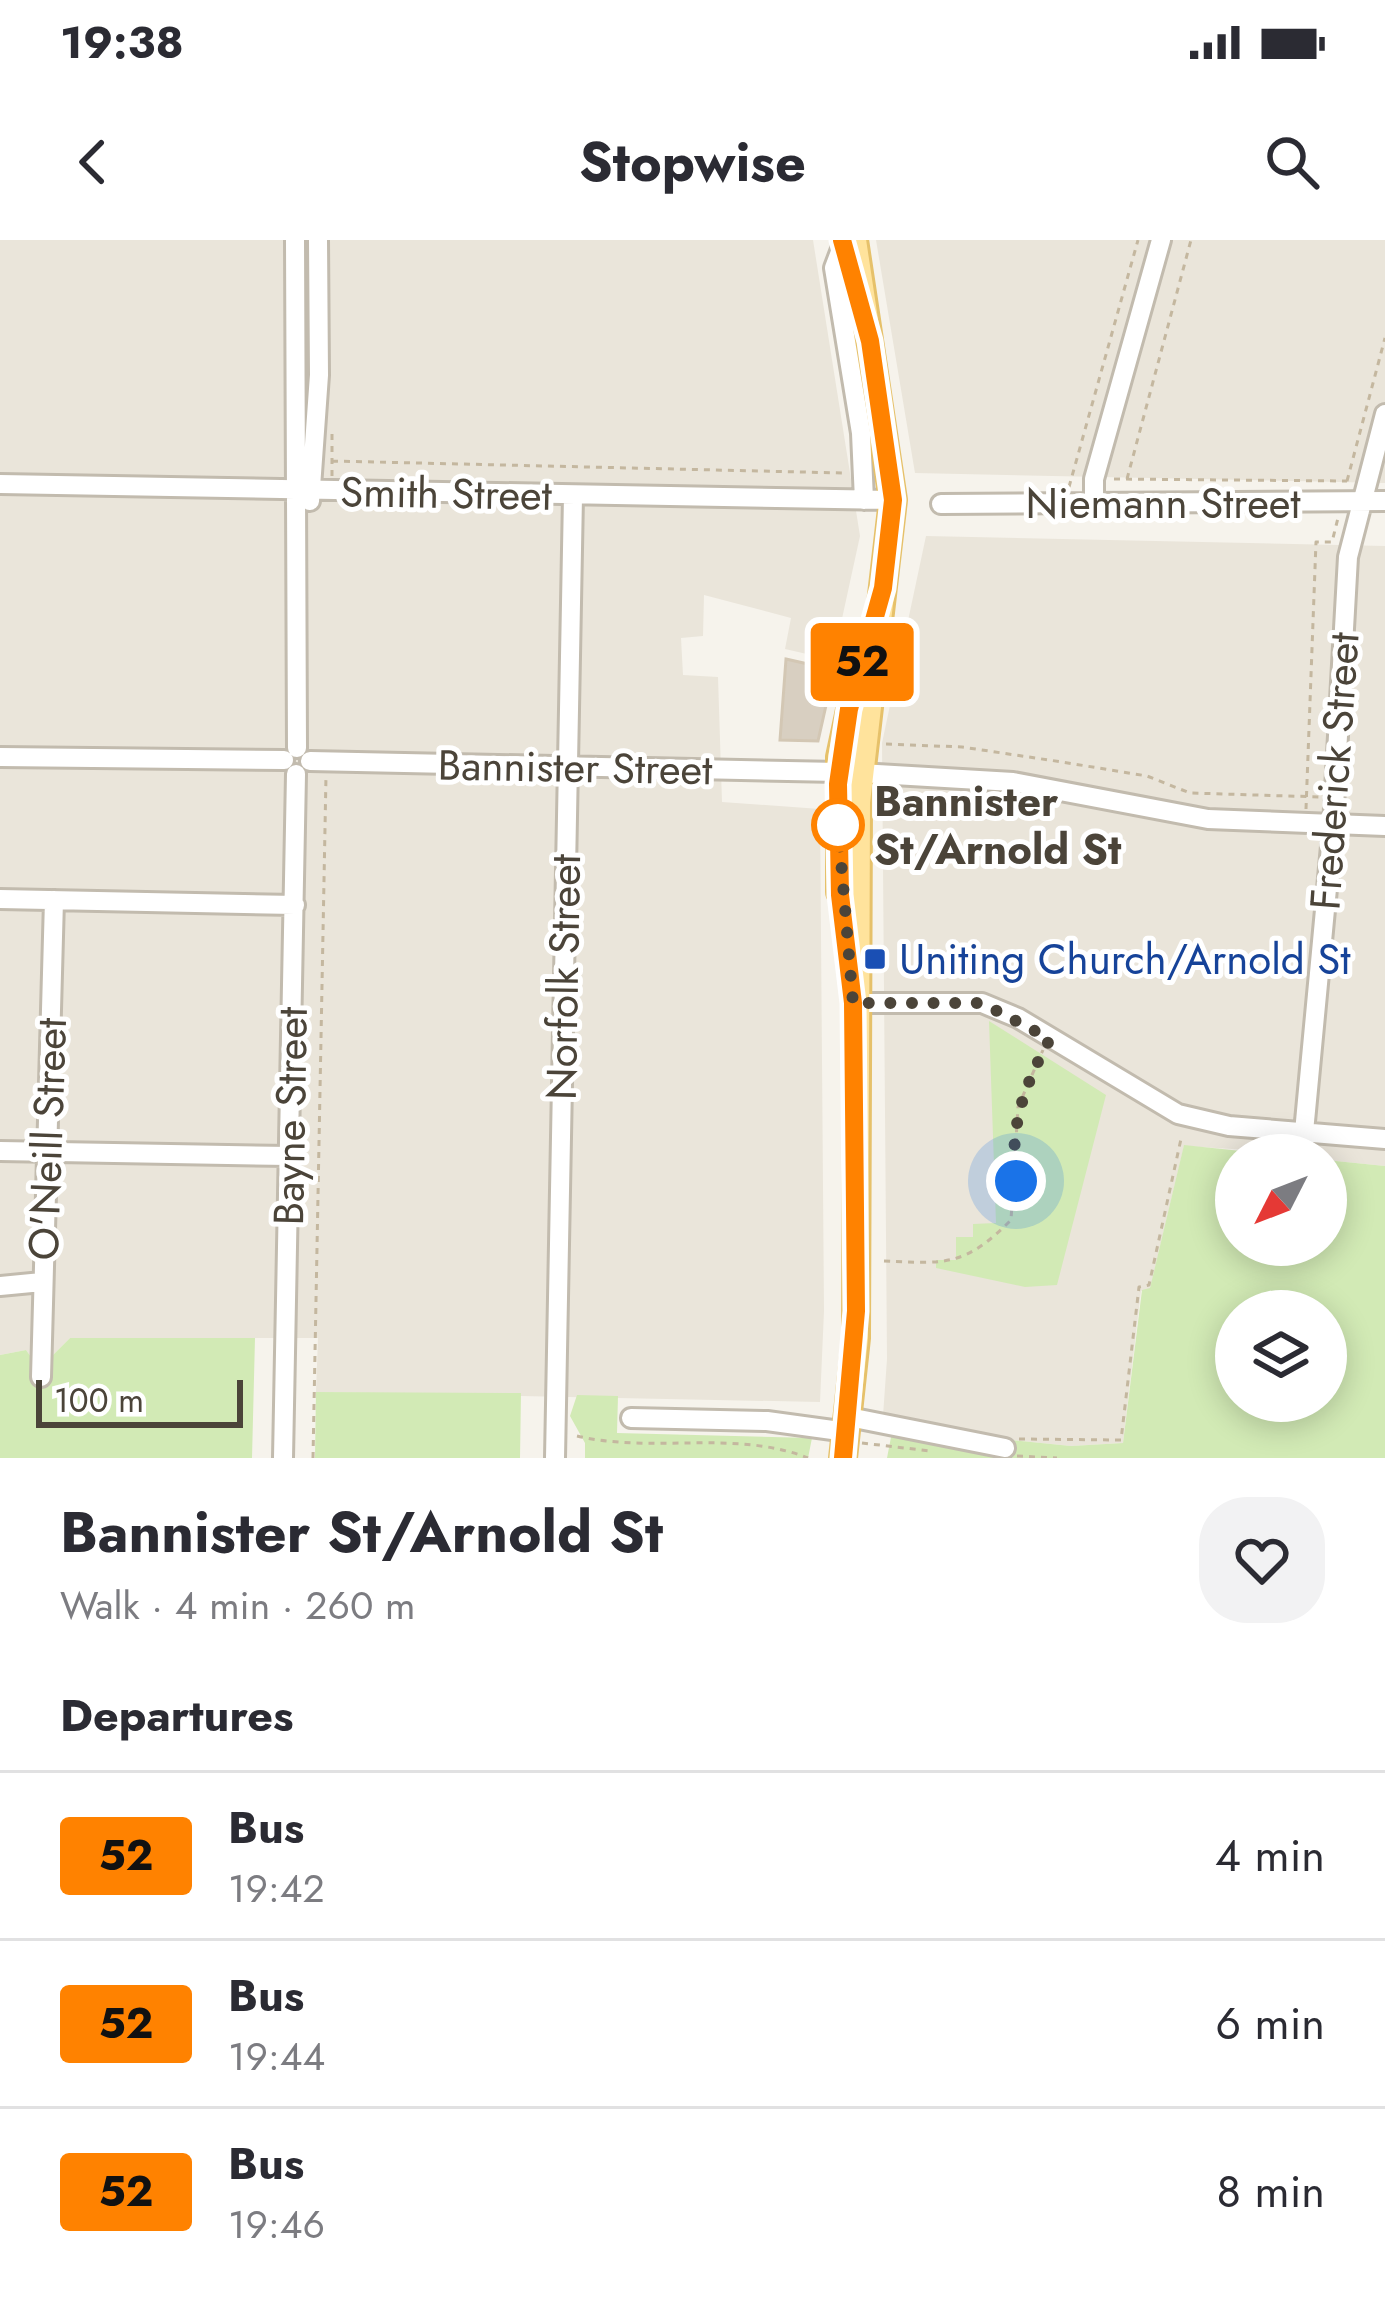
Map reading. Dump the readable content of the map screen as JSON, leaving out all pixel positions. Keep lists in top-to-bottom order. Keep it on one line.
{"streets":{"street":["Smith Street","Niemann Street","Bannister Street","Frederick Street","Norfolk Street","Bayne Street","O'Neill Street"]},"crossings":[["Smith Street","Norfolk Street"],["Smith Street","Bayne Street"],["Niemann Street","Frederick Street"],["Bannister Street","Frederick Street"],["Bannister Street","Norfolk Street"],["Bannister Street","Bayne Street"]],"places":{"other":["Bannister St/Arnold St"],"transit":["Uniting Church/Arnold St"]},"lines":["bus line 52"],"scale_bar":"100 m","north":"bottom left","page":{"status":"19:38","header":"Stopwise","on_map":"52","scale":"100 m","heading":[["Bannister St/Arnold St","Walk · 4 min · 260 m"],"Departures"],"list":[{"mark":"52","name":"Bus","note":"19:42","value":"4 min"},{"mark":"52","name":"Bus","note":"19:44","value":"6 min"},{"mark":"52","name":"Bus","note":"19:46","value":"8 min"}]}}
